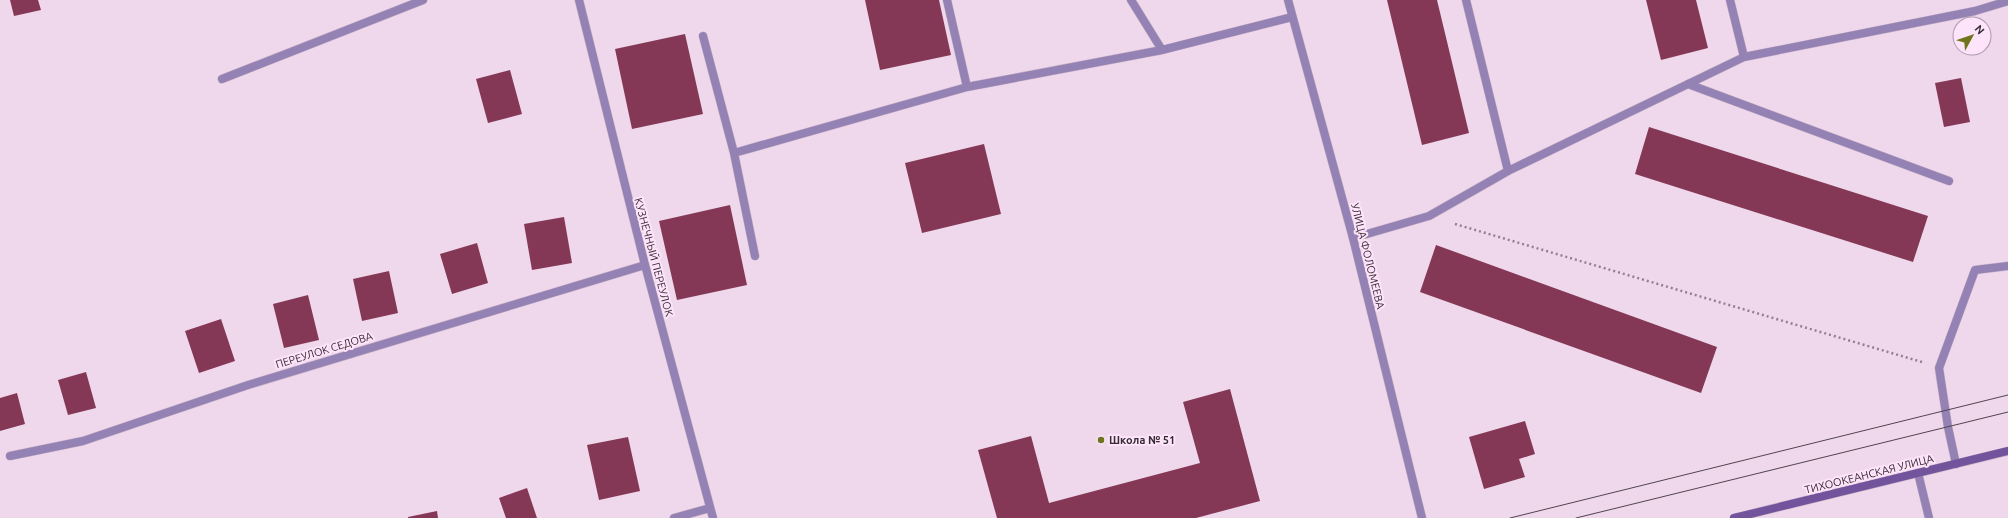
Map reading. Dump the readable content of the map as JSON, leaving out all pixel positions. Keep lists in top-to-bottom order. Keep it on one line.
{"streets":{"main road":["ТИХООКЕАНСКАЯ УЛИЦА"],"street":["УЛИЦА ФОЛОМЕЕВА","КУЗНЕЧНЫЙ ПЕРЕУЛОК","ПЕРЕУЛОК СЕДОВА"]},"crossings":[["КУЗНЕЧНЫЙ ПЕРЕУЛОК","ПЕРЕУЛОК СЕДОВА"]],"places":["Школа № 51"],"north":"top right"}
